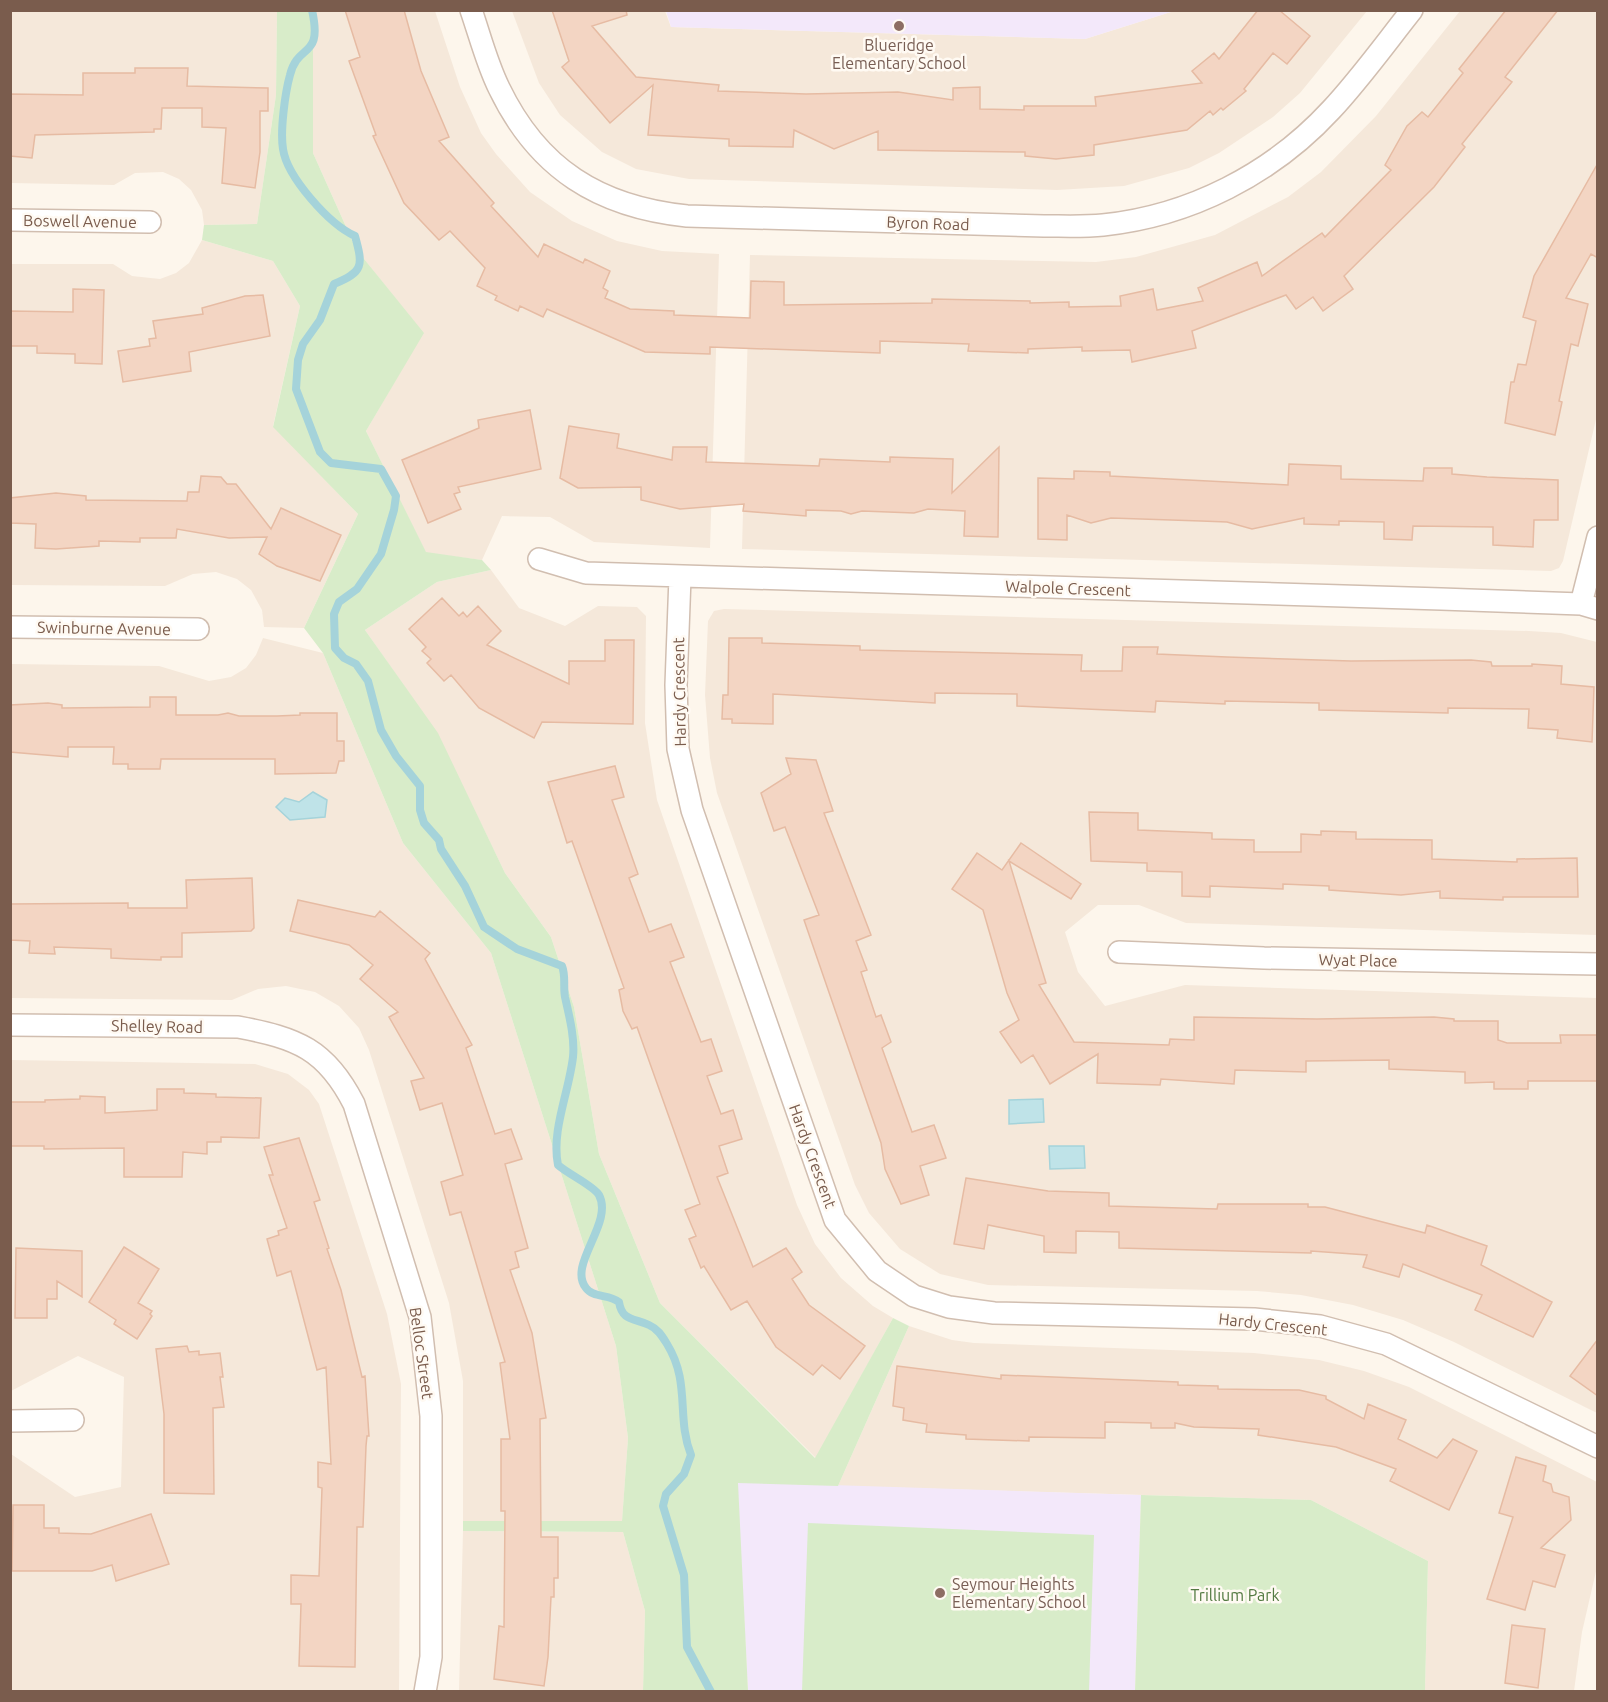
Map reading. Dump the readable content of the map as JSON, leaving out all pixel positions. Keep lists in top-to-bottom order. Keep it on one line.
{"streets":{"street":["Boswell Avenue","Byron Road","Walpole Crescent","Swinburne Avenue","Hardy Crescent","Wyat Place","Shelley Road","Belloc Street"]},"crossings":[["Walpole Crescent","Hardy Crescent"],["Shelley Road","Belloc Street"]],"parks":["Trillium Park"],"places":["Blueridge Elementary School","Seymour Heights Elementary School"]}
